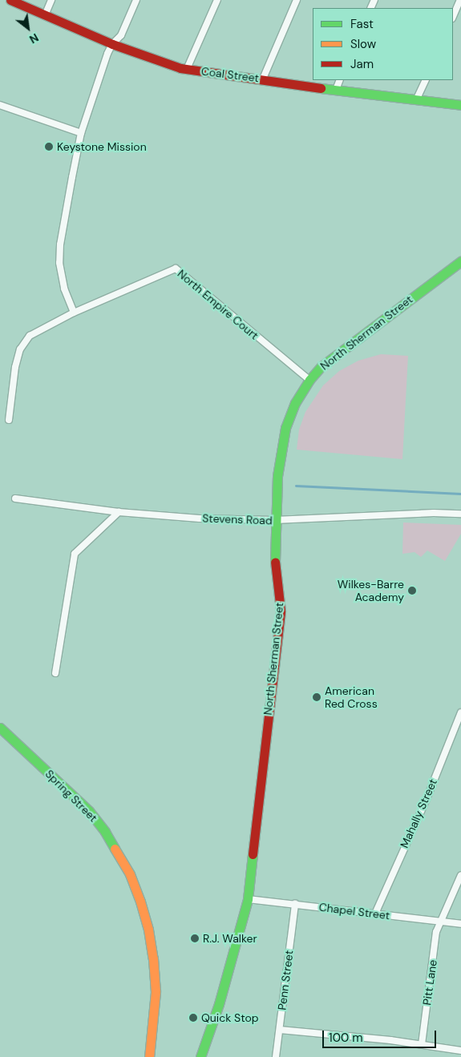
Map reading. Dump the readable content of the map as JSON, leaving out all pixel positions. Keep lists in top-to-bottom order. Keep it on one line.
{"streets":{"street":["Coal Street","North Empire Court","North Sherman Street","Stevens Road","Spring Street","Mahally Street","Chapel Street","Penn Street","Pitt Lane"]},"crossings":[["North Empire Court","North Sherman Street"],["North Sherman Street","Stevens Road"],["North Sherman Street","Chapel Street"],["Mahally Street","Chapel Street"],["Chapel Street","Penn Street"],["Chapel Street","Pitt Lane"]],"places":["Keystone Mission","Wilkes-Barre Academy","American Red Cross","R.J. Walker","Quick Stop"],"legend":["Fast","Slow","Jam"],"scale_bar":"100 m","north":"bottom right"}
